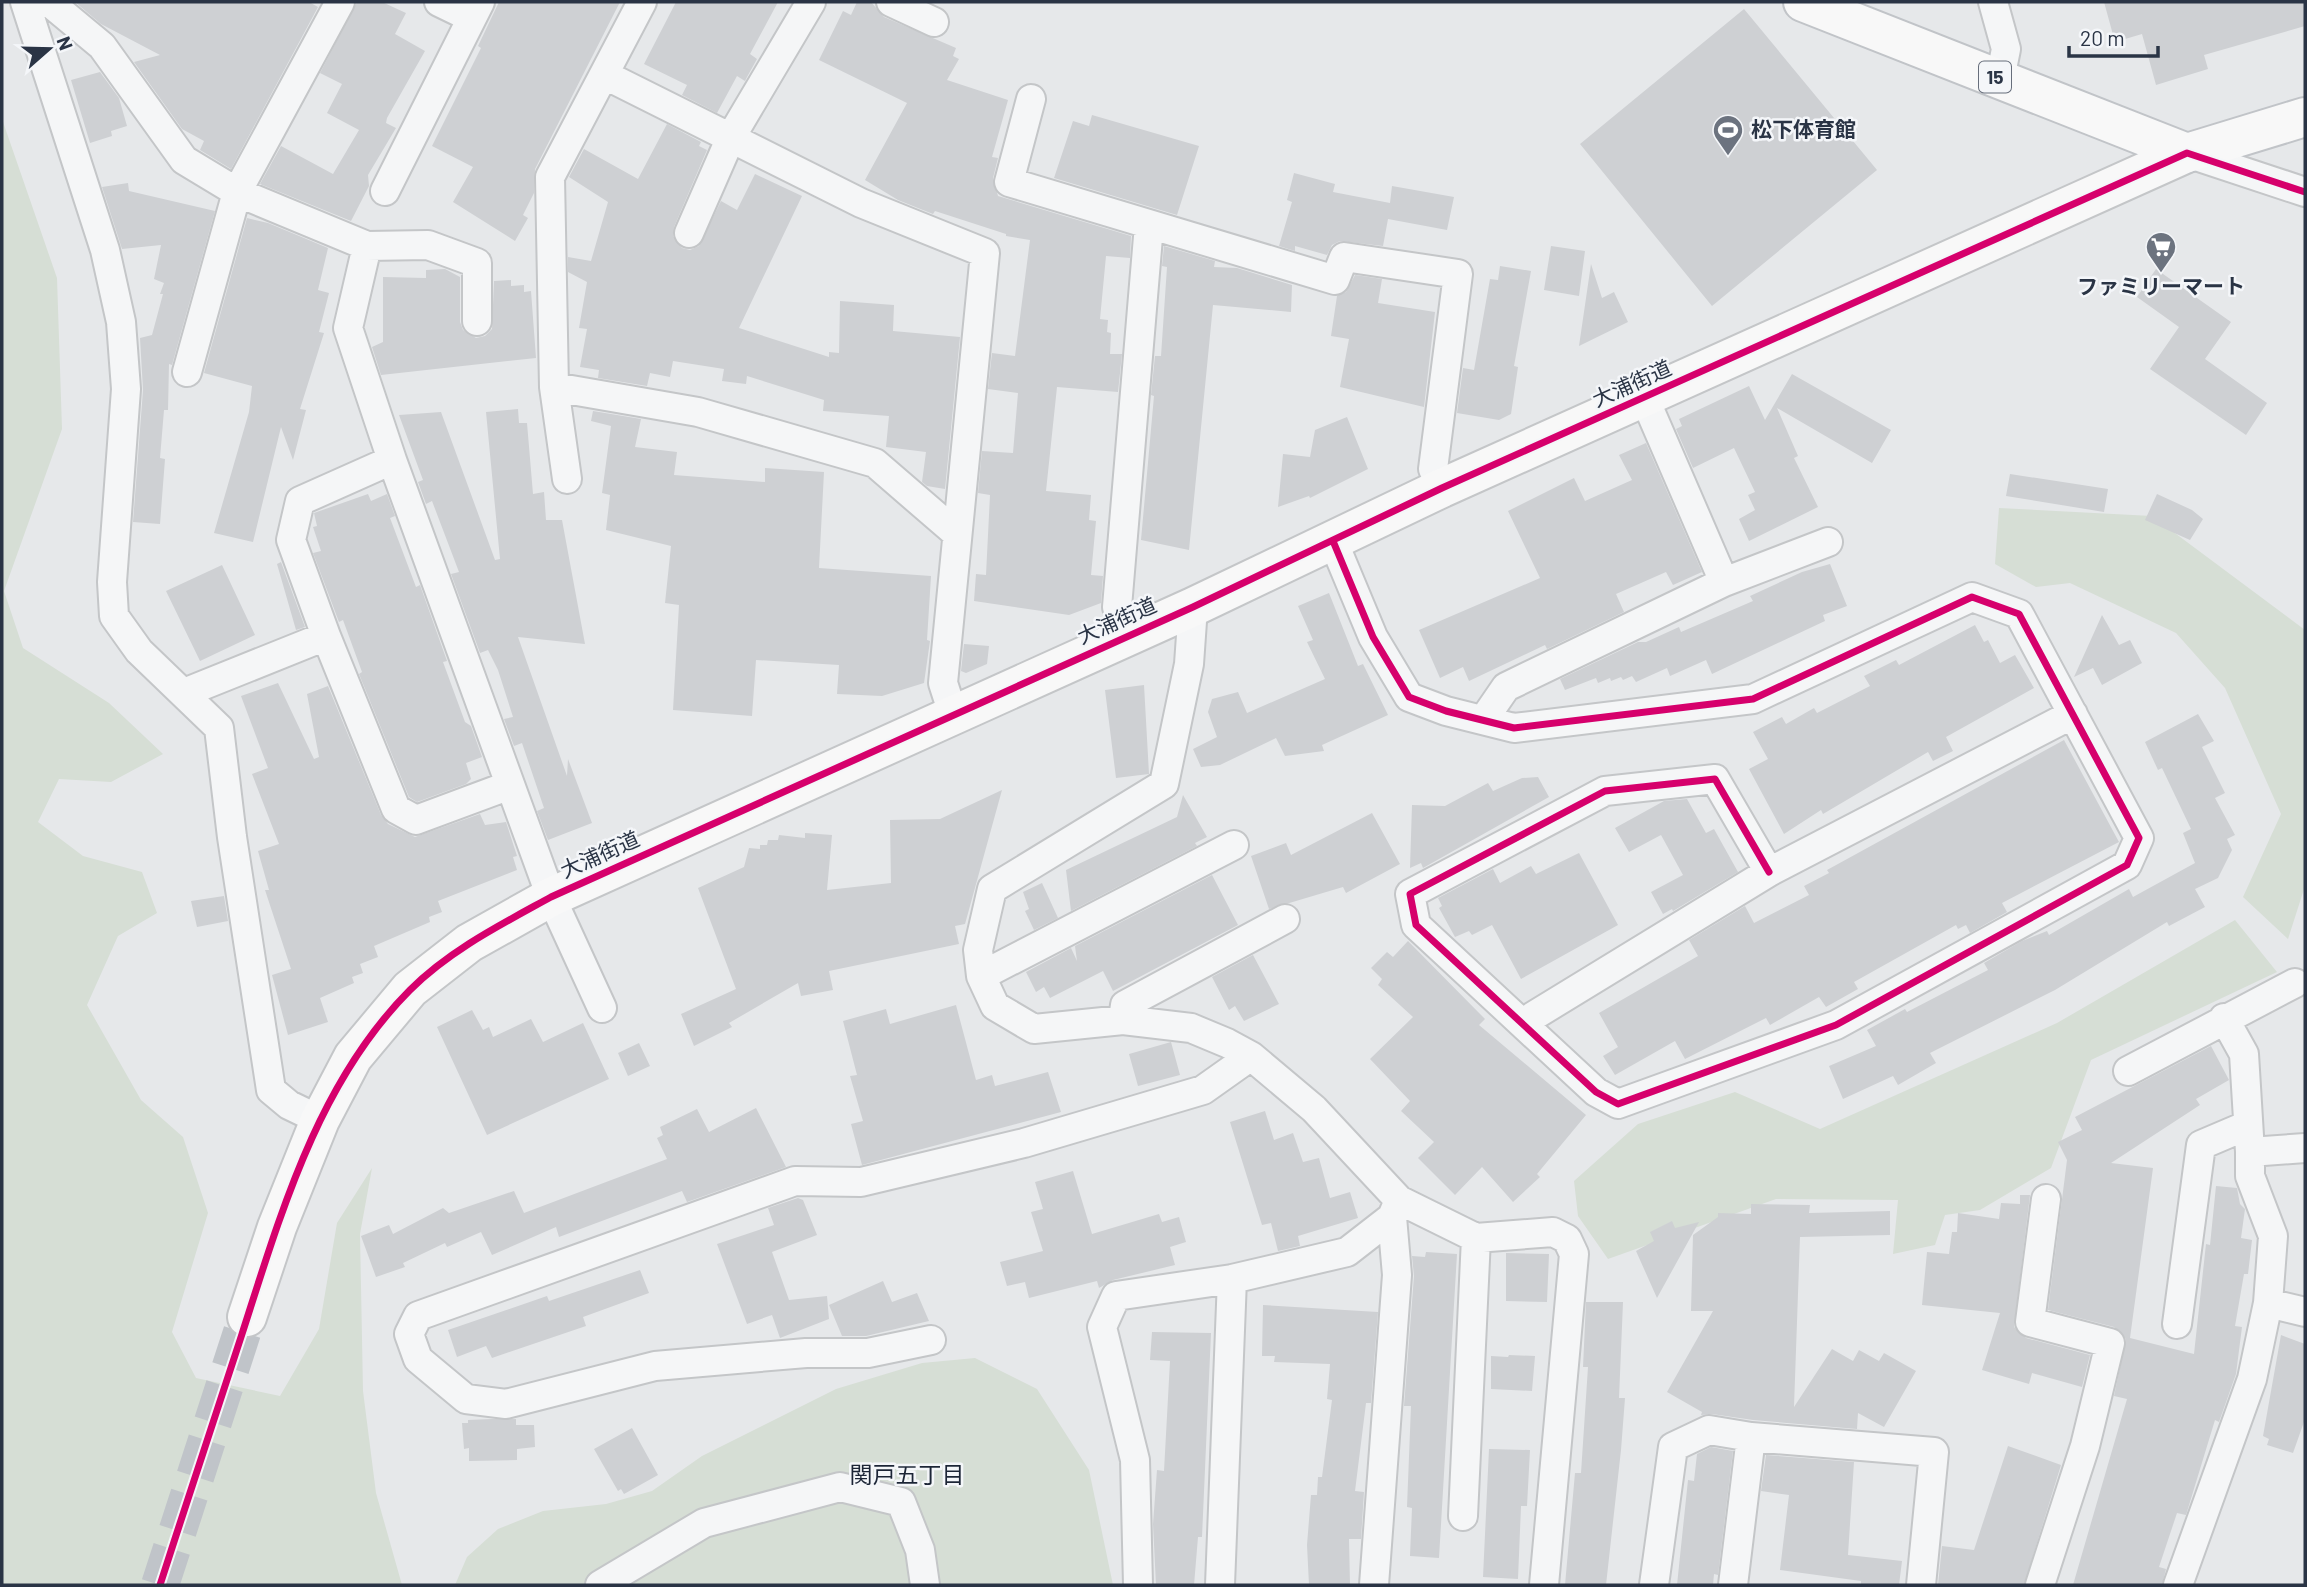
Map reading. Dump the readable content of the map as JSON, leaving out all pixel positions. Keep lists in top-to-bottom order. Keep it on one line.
{"streets":{"street":["15","大浦街道"]},"crossings":[["15","大浦街道"]],"districts":["関戸五丁目"],"places":{"sports":["松下体育館"],"supermarket":["ファミリーマート"]},"scale_bar":"20 m","north":"right"}
